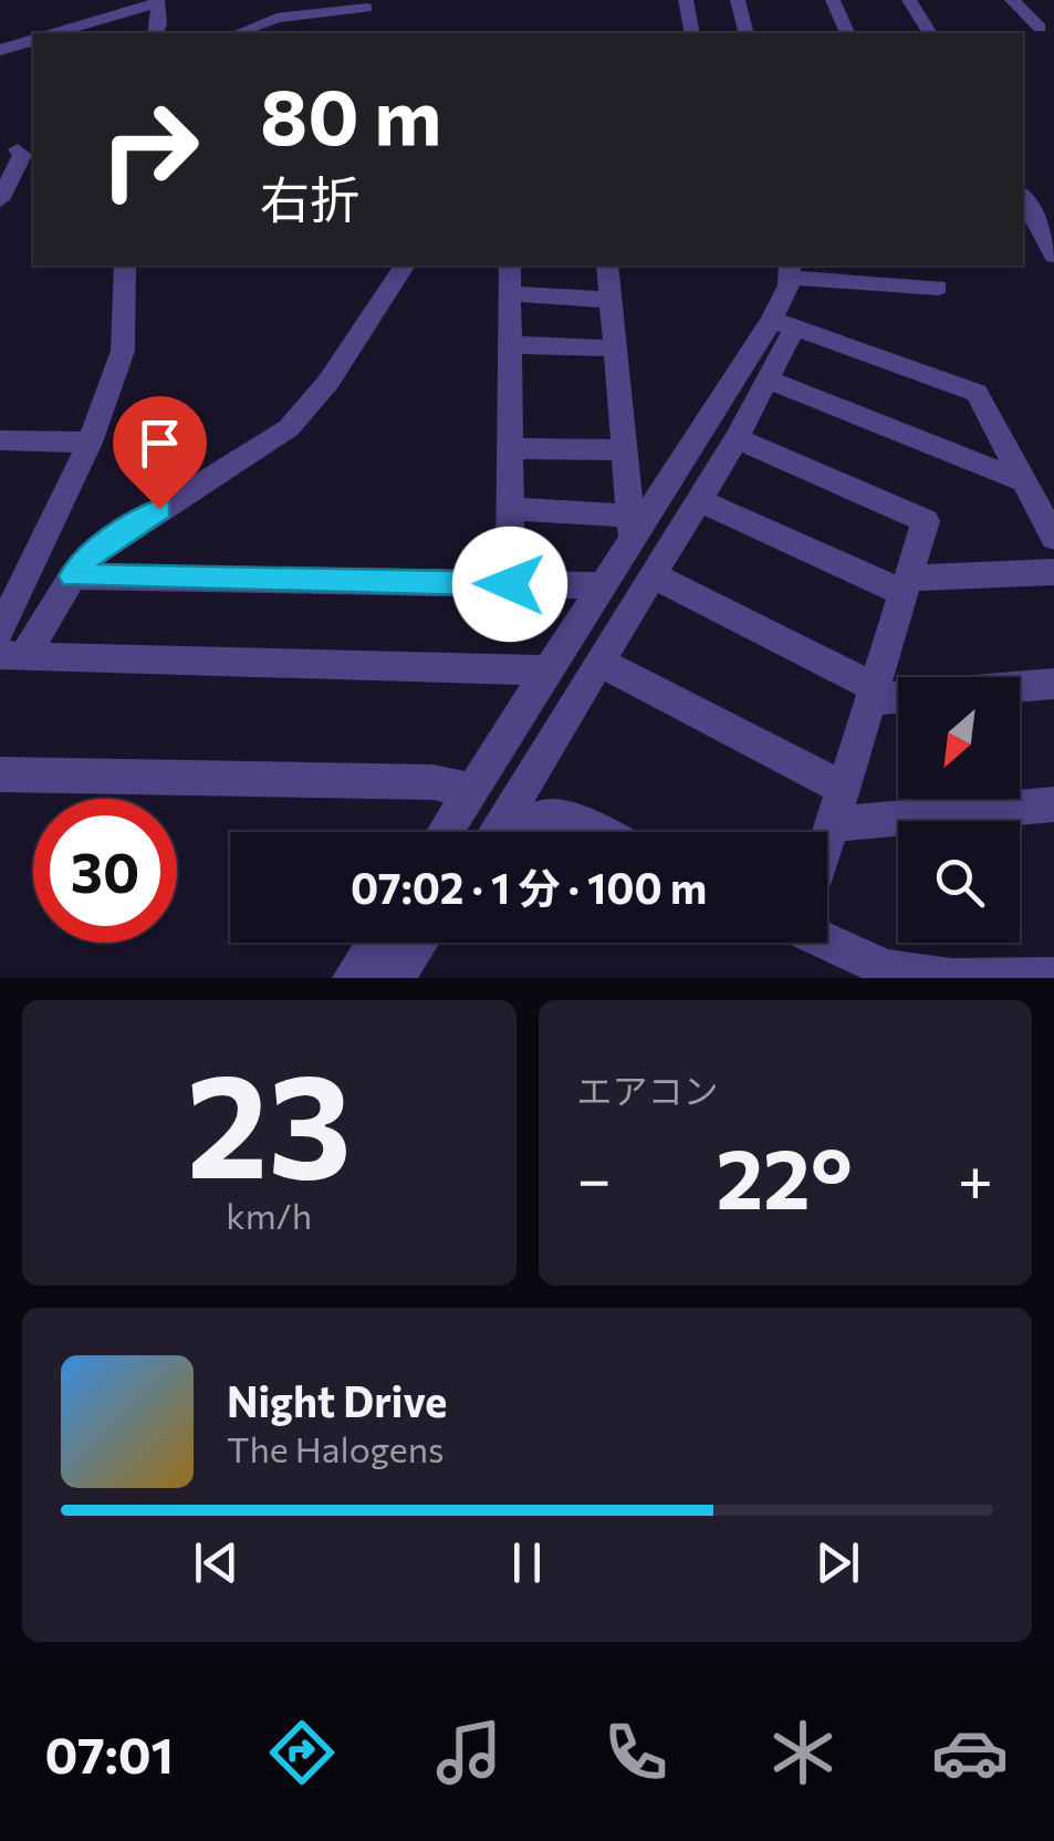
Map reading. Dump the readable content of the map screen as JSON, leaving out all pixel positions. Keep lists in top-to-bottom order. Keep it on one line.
{"north":"bottom left","page":{"turn":["80 m","右折"],"limit":"30","trip":"07:02 · 1 分 · 100 m","tile":[["23","km/h"],"エアコン"],"heat":["−","22°","+"],"song":["Night Drive","The Halogens"],"tabs":"07:01"}}
